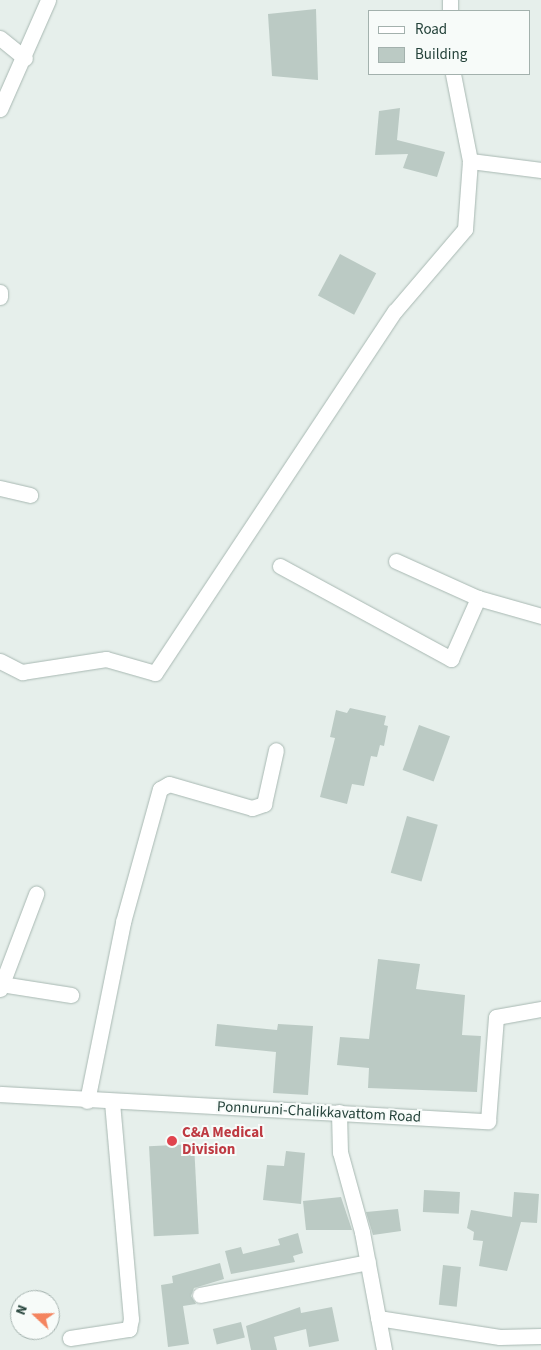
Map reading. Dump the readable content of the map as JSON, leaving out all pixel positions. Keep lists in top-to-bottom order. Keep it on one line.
{"streets":{"street":["Ponnuruni-Chalikkavattom Road"]},"places":["C&A Medical Division"],"legend":["Road","Building"],"north":"left"}
